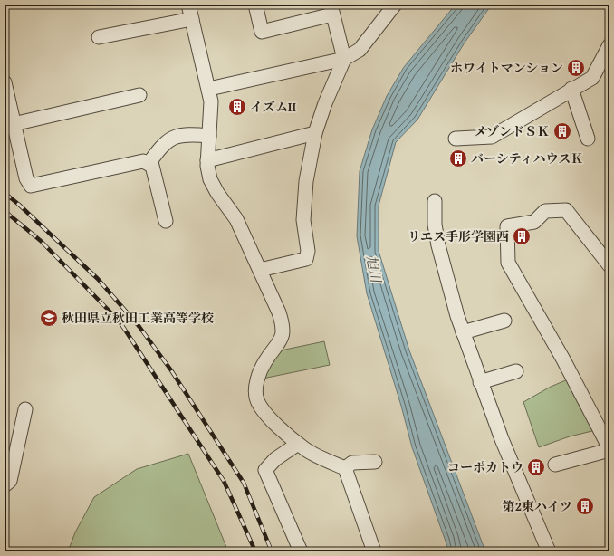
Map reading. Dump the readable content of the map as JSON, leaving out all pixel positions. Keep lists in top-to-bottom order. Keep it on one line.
{"water":["旭川"],"places":{"building":["ホワイトマンション","イズムⅡ","メゾンドＳＫ","バーシティハウスＫ","リエス手形学園西","コーポカトウ","第2東ハイツ"],"school or university":["秋田県立秋田工業高等学校"]}}
